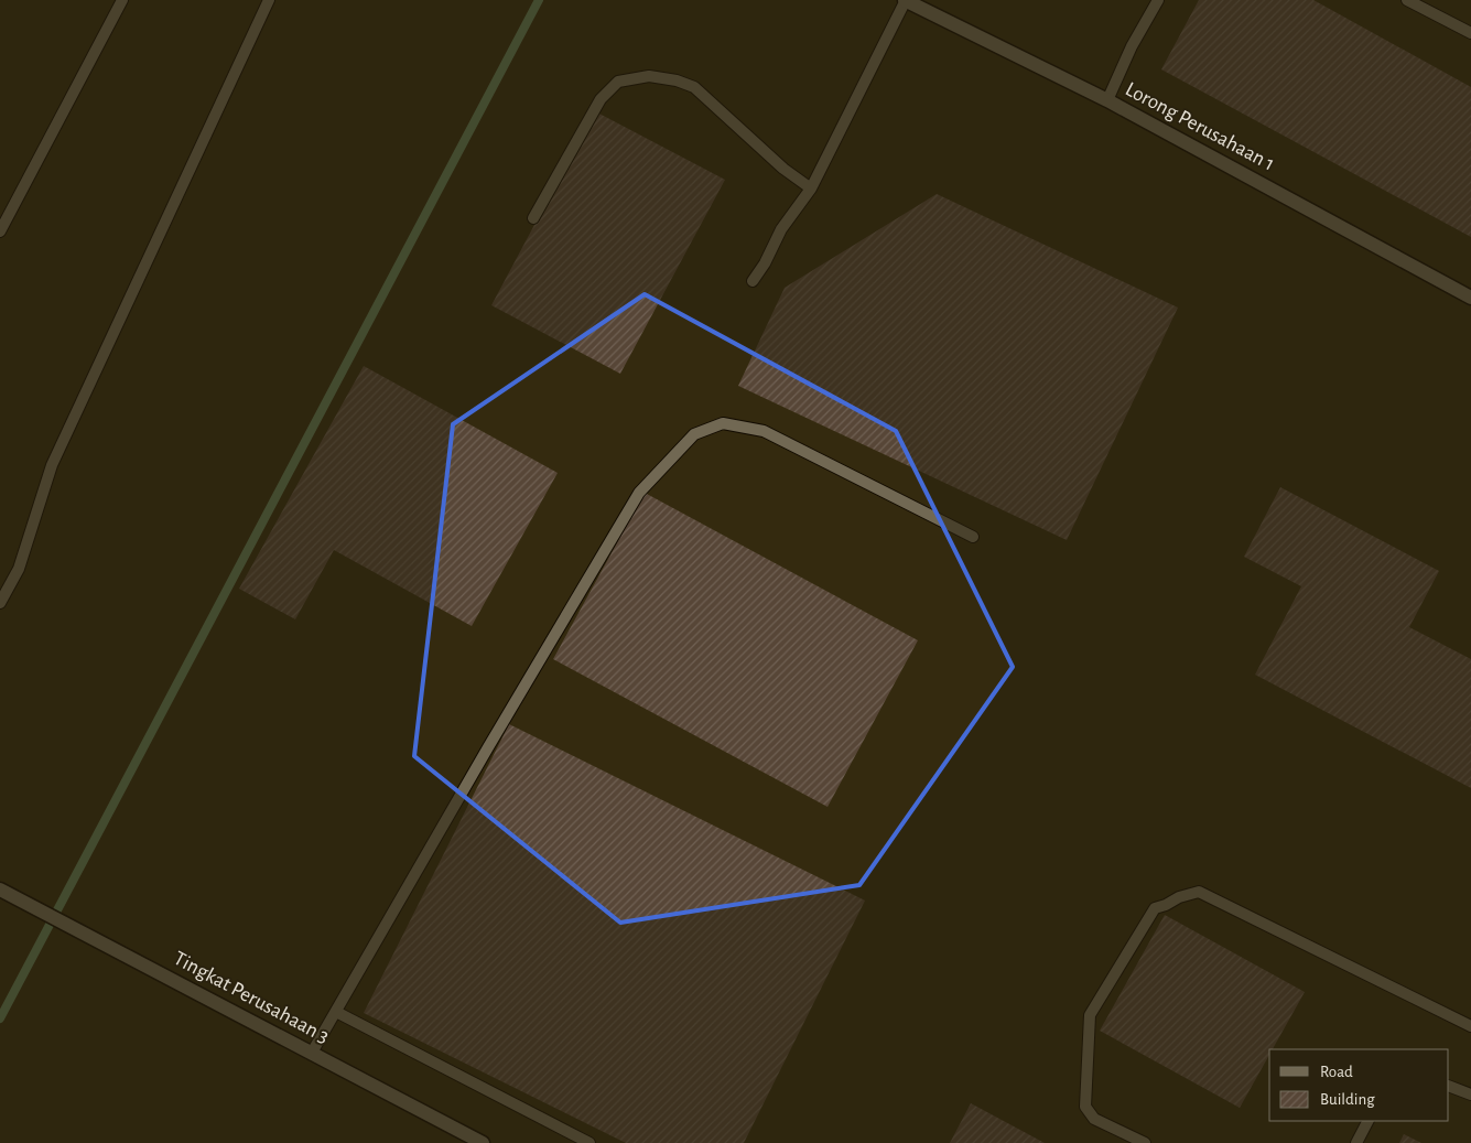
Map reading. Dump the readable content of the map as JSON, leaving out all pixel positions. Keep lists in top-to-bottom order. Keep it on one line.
{"streets":{"street":["Lorong Perusahaan 1","Tingkat Perusahaan 3"]},"legend":["Road","Building"]}
